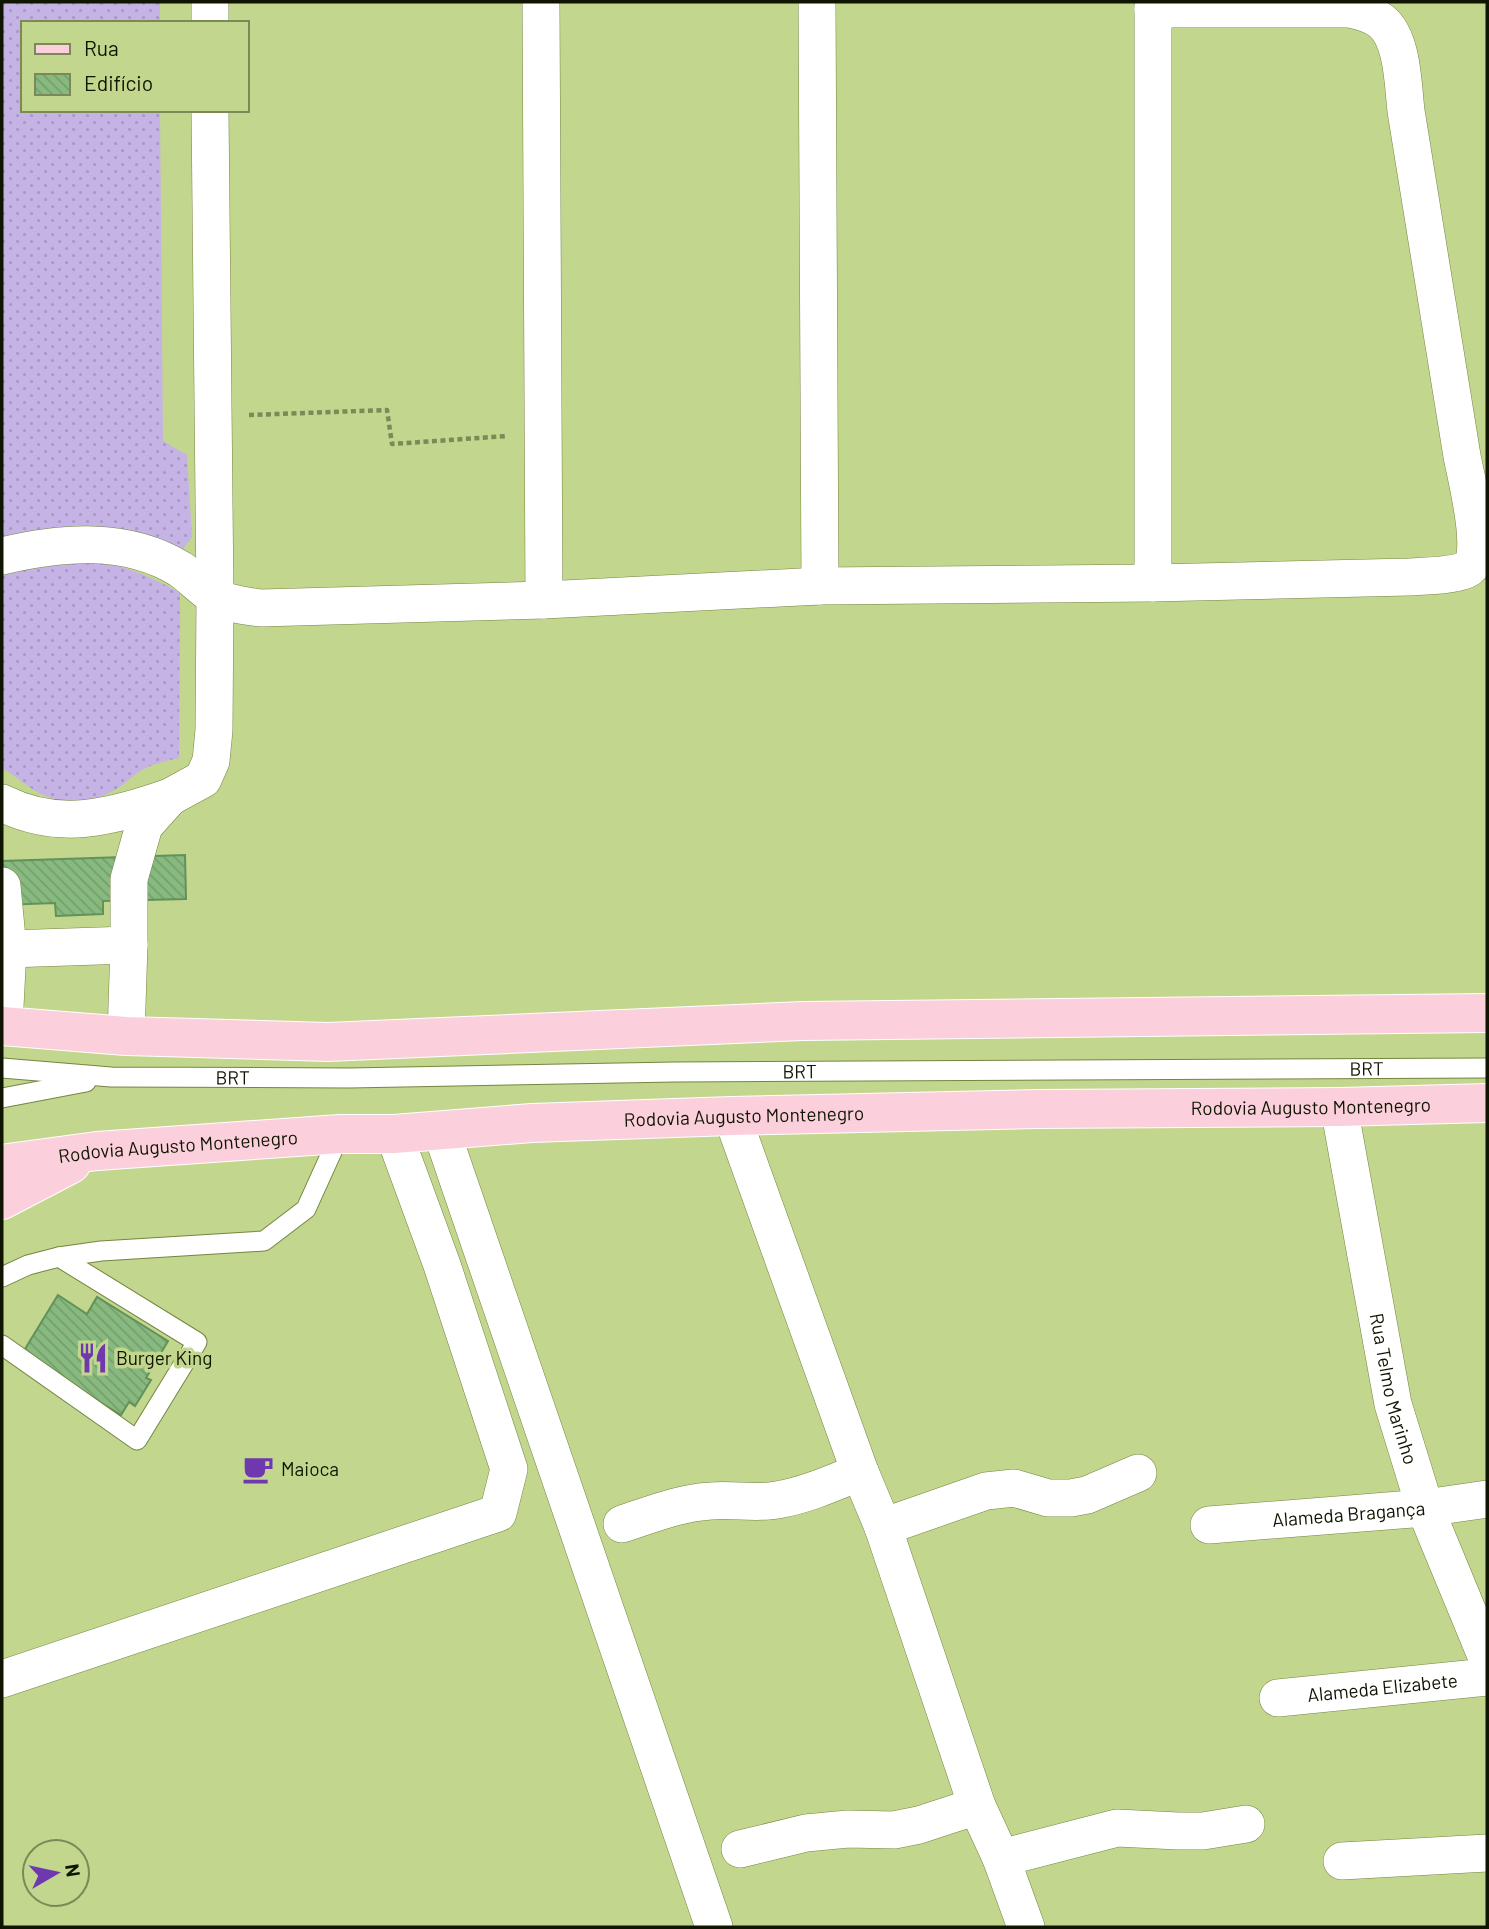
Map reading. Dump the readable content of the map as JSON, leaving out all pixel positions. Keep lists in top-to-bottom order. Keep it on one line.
{"streets":{"main road":["Rodovia Augusto Montenegro"],"street":["Rua Telmo Marinho","Alameda Bragança","Alameda Elizabete"],"lane":["BRT"]},"crossings":[["Rodovia Augusto Montenegro","Rua Telmo Marinho"],["Rua Telmo Marinho","Alameda Bragança"]],"places":{"restaurant":["Burger King"],"cafe":["Maioca"]},"legend":["Rua","Edifício"],"north":"right"}
